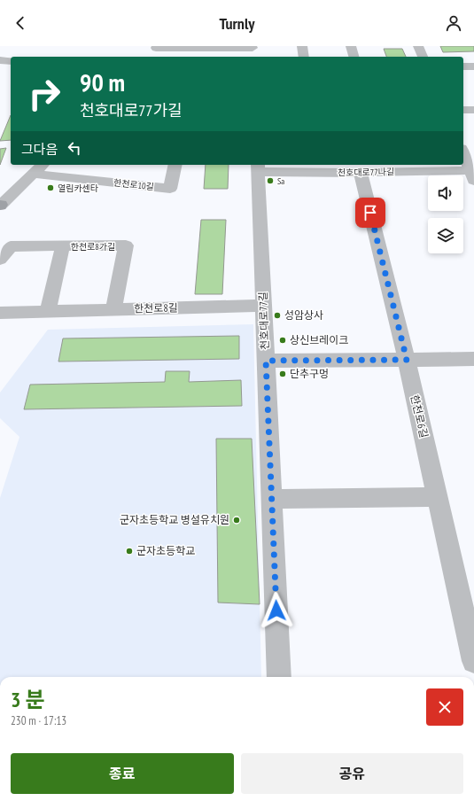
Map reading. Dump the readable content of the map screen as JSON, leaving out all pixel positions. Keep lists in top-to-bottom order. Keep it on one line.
{"streets":{"street":["천호대로77나길","한천로10길","한천로8가길","한천로8길","천호대로77길","한천로6길"]},"crossings":[["천호대로77나길","천호대로77길"],["천호대로77나길","한천로6길"],["한천로8가길","한천로8길"],["한천로8길","천호대로77길"]],"places":["Sa","열림카센타","성암상사","상신브레이크","단추구멍","군자초등학교 병설유치원","군자초등학교"],"page":{"header":"Turnly","turn":["90 m","천호대로77가길"],"then":"그다음","heading":["3 분","230 m · 17:13"],"buttons":["종료","공유"]}}
